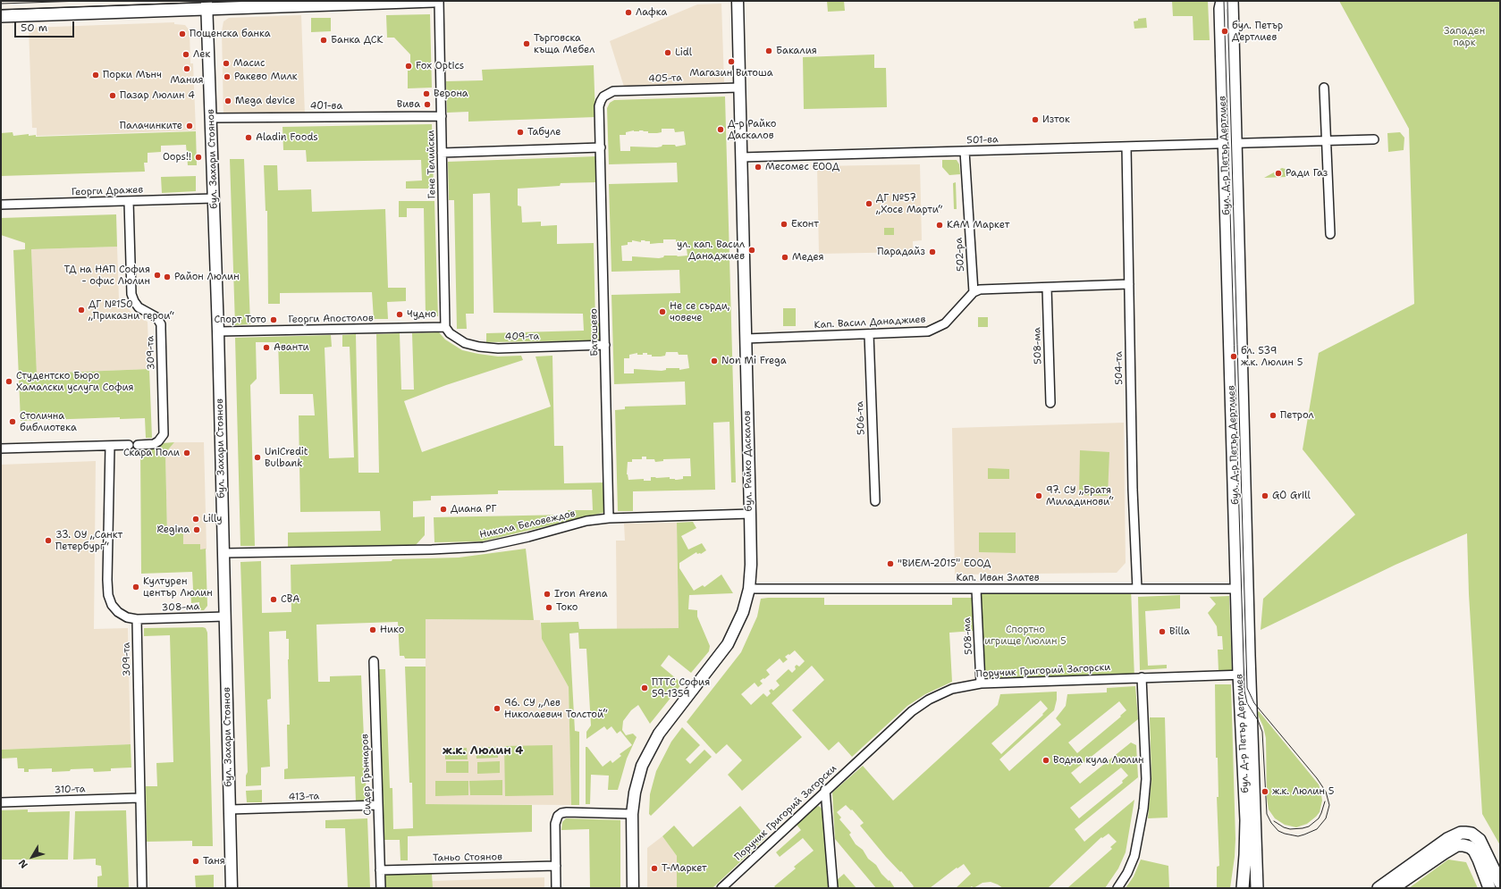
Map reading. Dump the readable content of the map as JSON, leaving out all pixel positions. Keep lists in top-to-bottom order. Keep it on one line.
{"streets":{"main road":["бул. Д-р Петър Дертлиев"],"street":["405-та","401-ва","501-ва","бул. Захари Стоянов","Гене Телийски","Георги Дражев","502-ра","Георги Апостолов","Кап. Васил Данаджиев","Батошево","409-та","508-ма","309-та","504-та","506-та","бул. Райко Даскалов","Никола Беловеждов","Кап. Иван Златев","308-ма","Поручик Григорий Загорски","Сидер Грънчаров","310-та","413-та","Таньо Стоянов"]},"crossings":[["405-та","Батошево"],["405-та","бул. Райко Даскалов"],["401-ва","бул. Захари Стоянов"],["401-ва","Гене Телийски"],["501-ва","бул. Д-р Петър Дертлиев"],["501-ва","502-ра"],["501-ва","504-та"],["501-ва","бул. Райко Даскалов"],["бул. Д-р Петър Дертлиев","Кап. Иван Златев"],["бул. Д-р Петър Дертлиев","Поручик Григорий Загорски"],["бул. Захари Стоянов","Георги Дражев"],["бул. Захари Стоянов","Георги Апостолов"],["бул. Захари Стоянов","Никола Беловеждов"],["бул. Захари Стоянов","308-ма"],["бул. Захари Стоянов","413-та"],["Гене Телийски","Георги Апостолов"],["Гене Телийски","409-та"],["Георги Дражев","309-та"],["502-ра","Кап. Васил Данаджиев"],["Георги Апостолов","409-та"],["Кап. Васил Данаджиев","506-та"],["Кап. Васил Данаджиев","бул. Райко Даскалов"],["Батошево","409-та"],["Батошево","Никола Беловеждов"],["508-ма","Кап. Иван Златев"],["508-ма","Поручик Григорий Загорски"],["309-та","308-ма"],["309-та","310-та"],["504-та","Кап. Иван Златев"],["бул. Райко Даскалов","Никола Беловеждов"],["бул. Райко Даскалов","Кап. Иван Златев"],["Сидер Грънчаров","413-та"],["Сидер Грънчаров","Таньо Стоянов"]],"districts":["ж.к. Люлин 4"],"parks":["Западен парк","Спортно игрище Люлин 5"],"places":["Лафка","бул. Петър Дертлиев","Пощенска банка","Банка ДСК","Търговска къща Мебел","Бакалия","Lidl","Лек","Магазин Витоша","Масис","Fox Optics","Мания","Порки Мънч","Ракево Милк","Верона","Пазар Люлин 4","Mega device","Вива","Изток","Палачинките","Д-р Райко Даскалов","Табуле","Aladin Foods","Oops!!","Месомес ЕООД","Ради Газ","ДГ №57 „Хосе Марти“","Еконт","КАМ Маркет","ул. кап. Васил Данаджиев","Парадайз","Медея","ТД на НАП София - офис Люлин","Район Люлин","ДГ №150 „Приказни герои“","Не се сърди, човече","Чудно","Спорт Тото","Аванти","бл. 539 ж.к. Люлин 5","Non Mi Frega","Студентско Бюро Хамалски услуги София","Петрол","Столична библиотека","Скара Поли","UniCredit Bulbank","97. СУ „Братя Миладинови“","GO Grill","Диана РГ","Lilly","Regina","33. ОУ „Санкт Петербург“","\"ВИЕМ-2015\" ЕООД","Културен център Люлин","Iron Arena","CBA","Токо","Нико","Billa","ПТТС София 59-1359","96. СУ „Лев Николаевич Толстой“","Водна кула Люлин","ж.к. Люлин 5","Таня","Т-Маркет"],"scale_bar":"50 m","north":"bottom left"}
